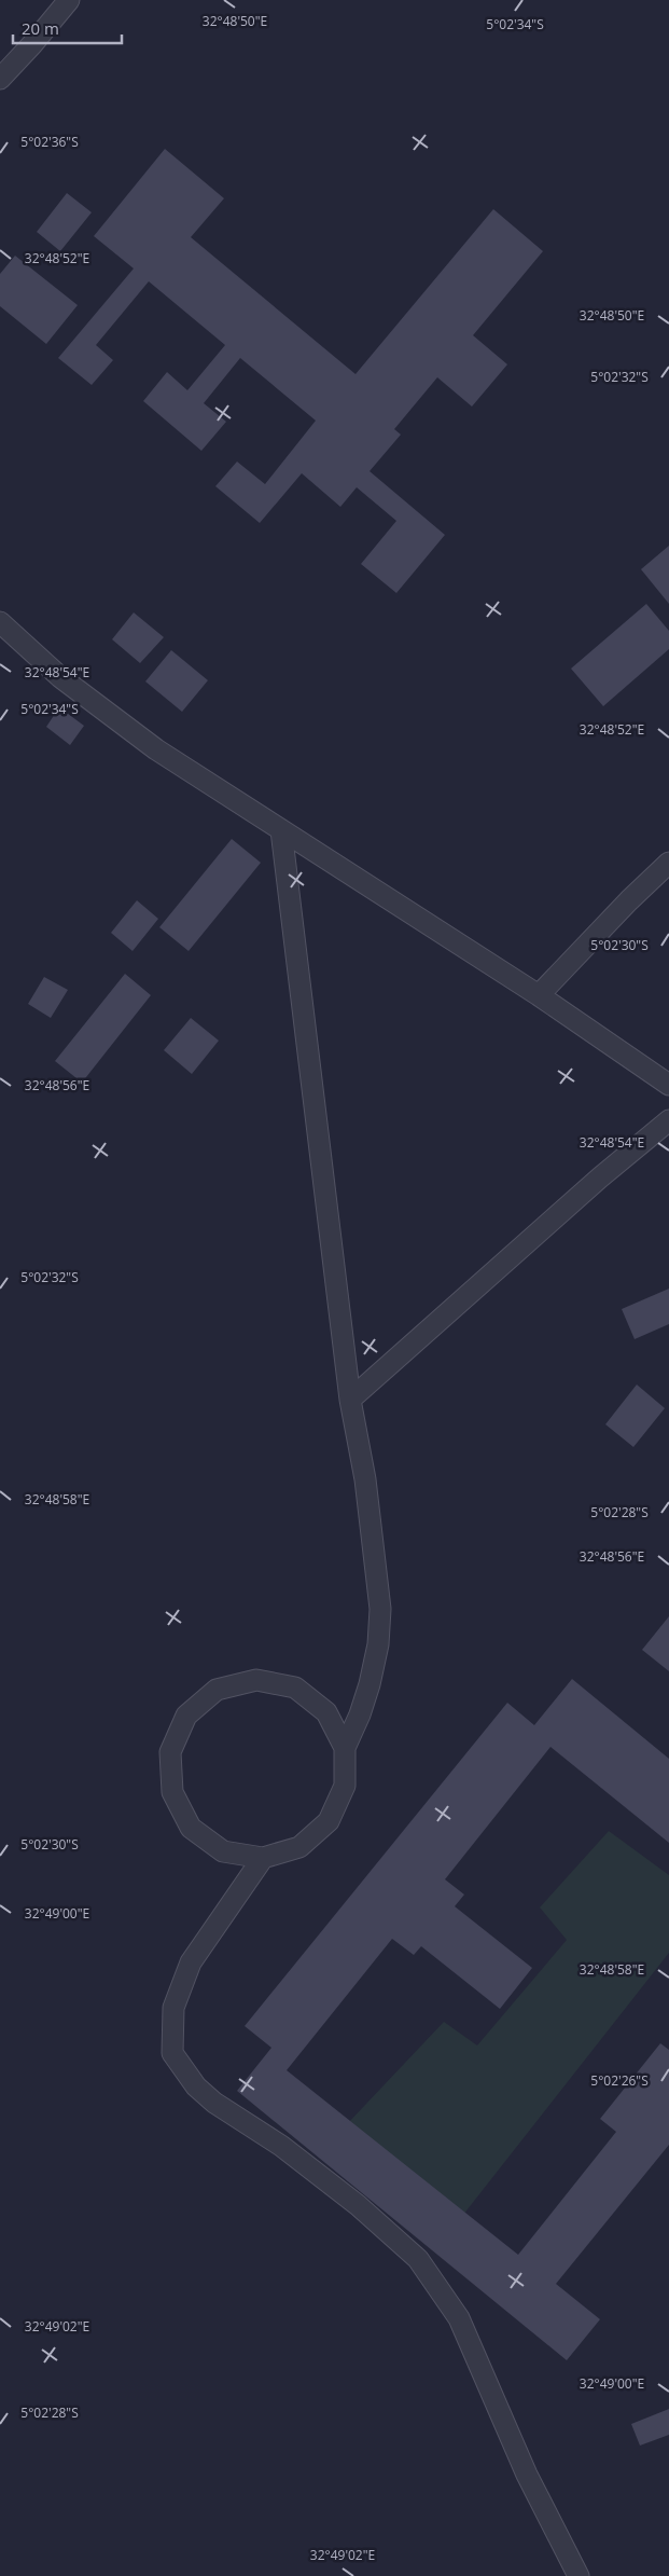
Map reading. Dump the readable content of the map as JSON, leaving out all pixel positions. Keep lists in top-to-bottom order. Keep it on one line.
{"scale_bar":"20 m","coordinates":["32°48'50\"E","5°02'34\"S","5°02'36\"S","32°48'52\"E","5°02'32\"S","32°48'54\"E","5°02'30\"S","32°48'56\"E","32°48'58\"E","5°02'28\"S","32°49'00\"E","5°02'26\"S","32°49'02\"E"]}
